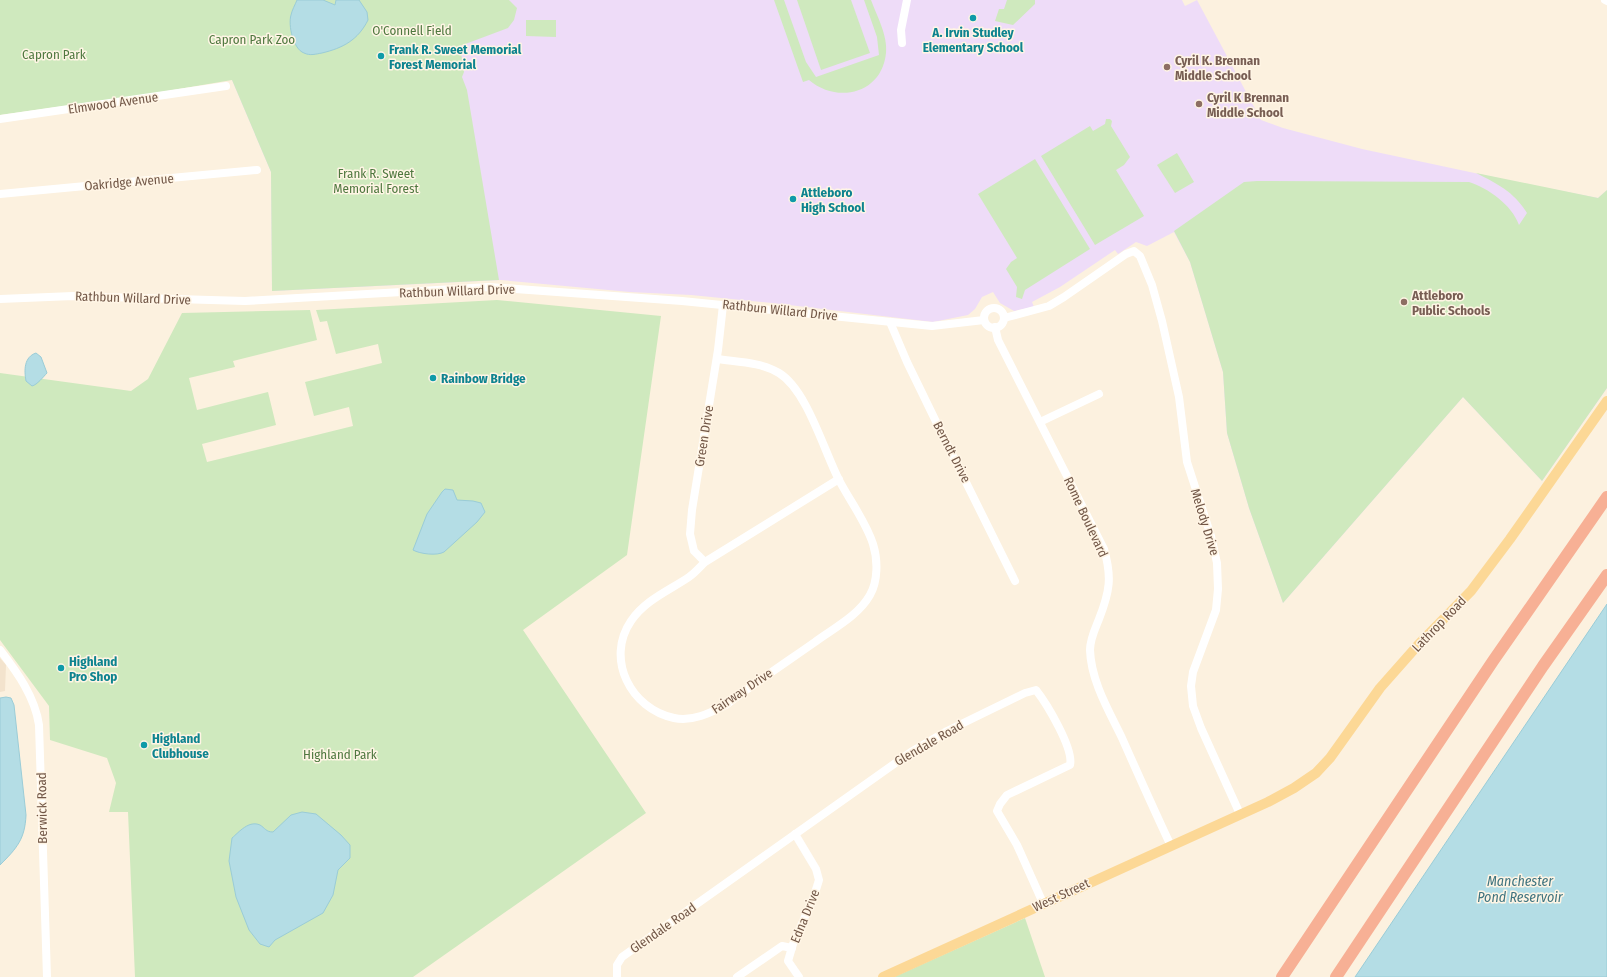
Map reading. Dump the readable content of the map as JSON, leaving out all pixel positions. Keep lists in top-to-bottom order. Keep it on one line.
{"streets":{"main road":["Lathrop Road","West Street"],"street":["Elmwood Avenue","Oakridge Avenue","Rathbun Willard Drive","Green Drive","Berndt Drive","Rome Boulevard","Melody Drive","Fairway Drive","Glendale Road","Berwick Road","Edna Drive"]},"crossings":[["Rathbun Willard Drive","Green Drive"],["Rathbun Willard Drive","Berndt Drive"],["Rathbun Willard Drive","Rome Boulevard"],["Rathbun Willard Drive","Melody Drive"],["Green Drive","Fairway Drive"],["Rome Boulevard","Melody Drive"],["Rome Boulevard","West Street"],["Melody Drive","Lathrop Road"],["Melody Drive","West Street"],["Lathrop Road","West Street"],["Glendale Road","West Street"],["Glendale Road","Edna Drive"]],"water":["Manchester Pond Reservoir"],"parks":["O'Connell Field","Capron Park Zoo","Capron Park","Frank R. Sweet Memorial Forest","Highland Park"],"places":["A. Irvin Studley Elementary School","Frank R. Sweet Memorial Forest Memorial","Cyril K. Brennan Middle School","Cyril K Brennan Middle School","Attleboro High School","Attleboro Public Schools","Rainbow Bridge","Highland Pro Shop","Highland Clubhouse"]}
